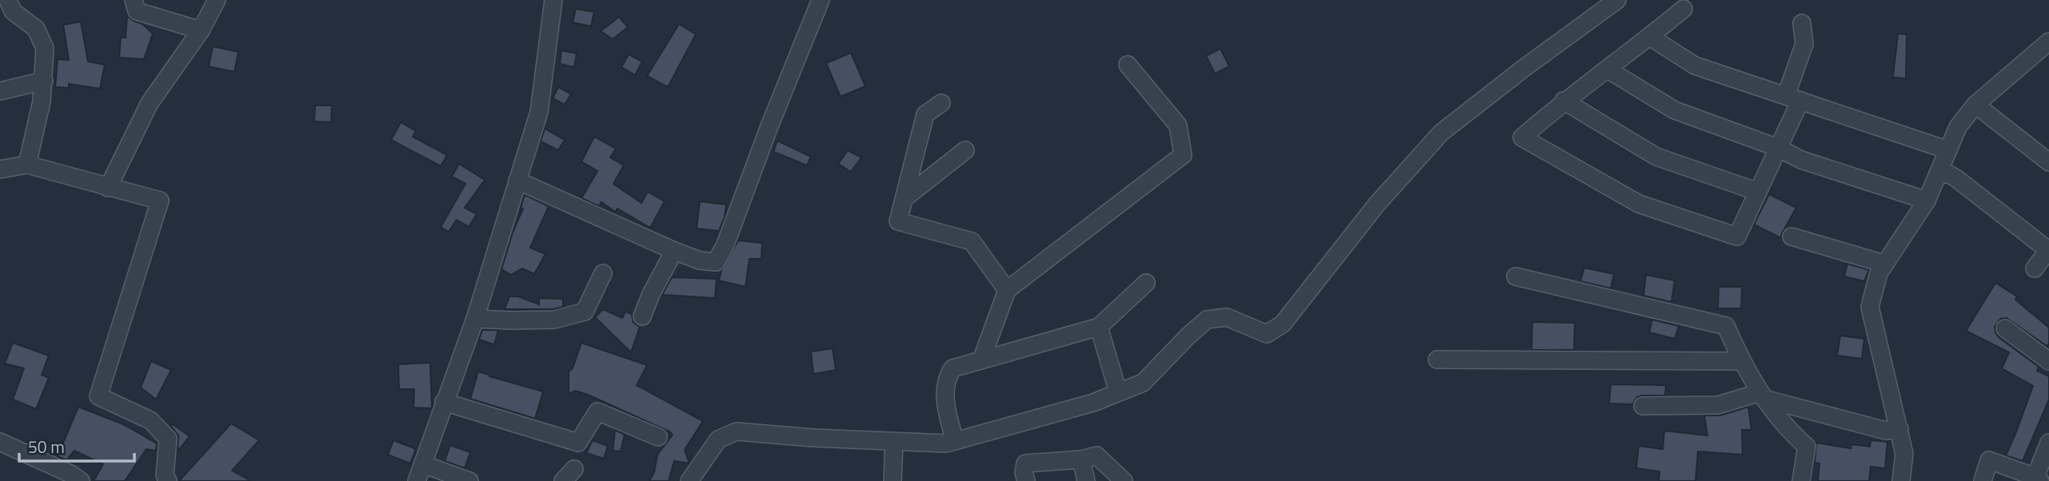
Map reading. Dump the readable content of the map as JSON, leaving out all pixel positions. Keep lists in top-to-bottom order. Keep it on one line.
{"scale_bar":"50 m"}
